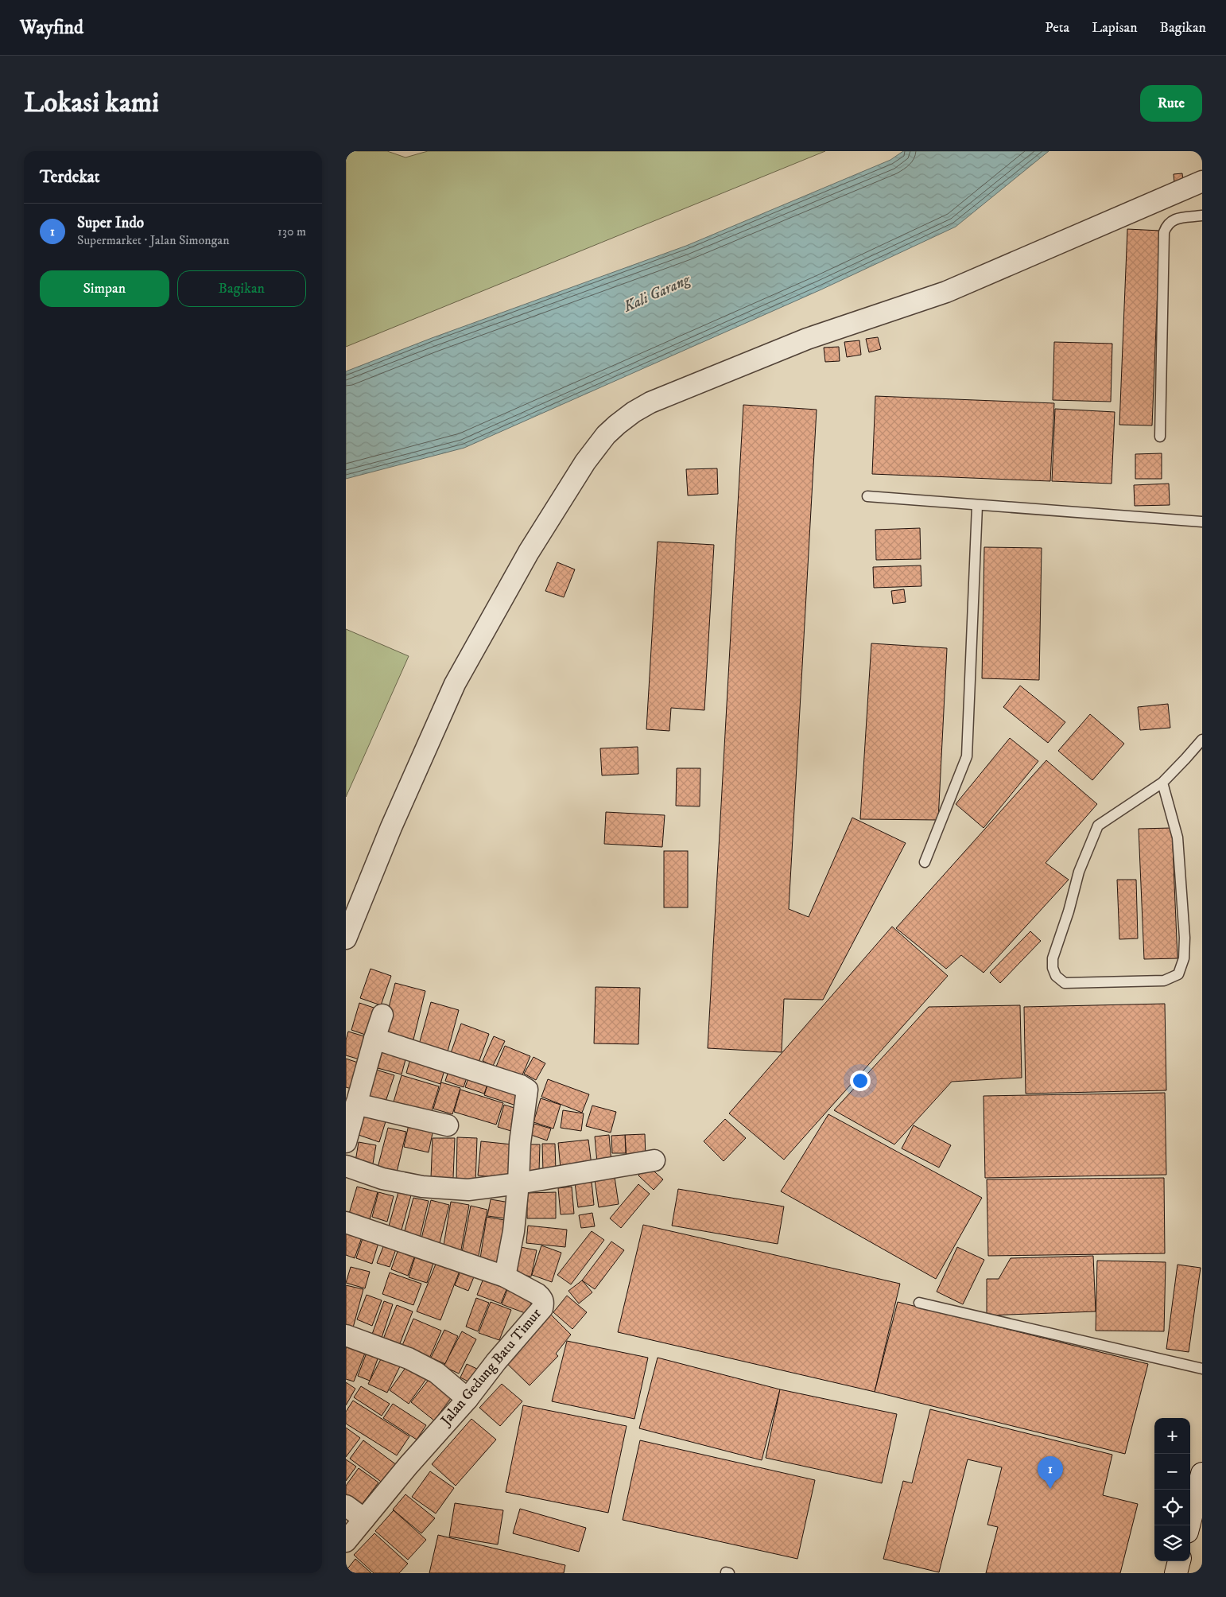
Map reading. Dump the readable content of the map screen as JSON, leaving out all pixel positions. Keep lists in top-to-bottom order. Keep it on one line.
{"streets":{"street":["Jalan Gedung Batu Timur"]},"water":["Kali Garang"],"page":{"header":"Wayfind","nav":["Peta","Lapisan","Bagikan"],"buttons":["Rute",["Simpan","Bagikan"]],"title":"Lokasi kami","heading":"Terdekat","list":[{"mark":"1","name":"Super Indo","note":"Supermarket · Jalan Simongan","value":"130 m"}],"map_buttons":["+","−"],"pins":"1"}}
